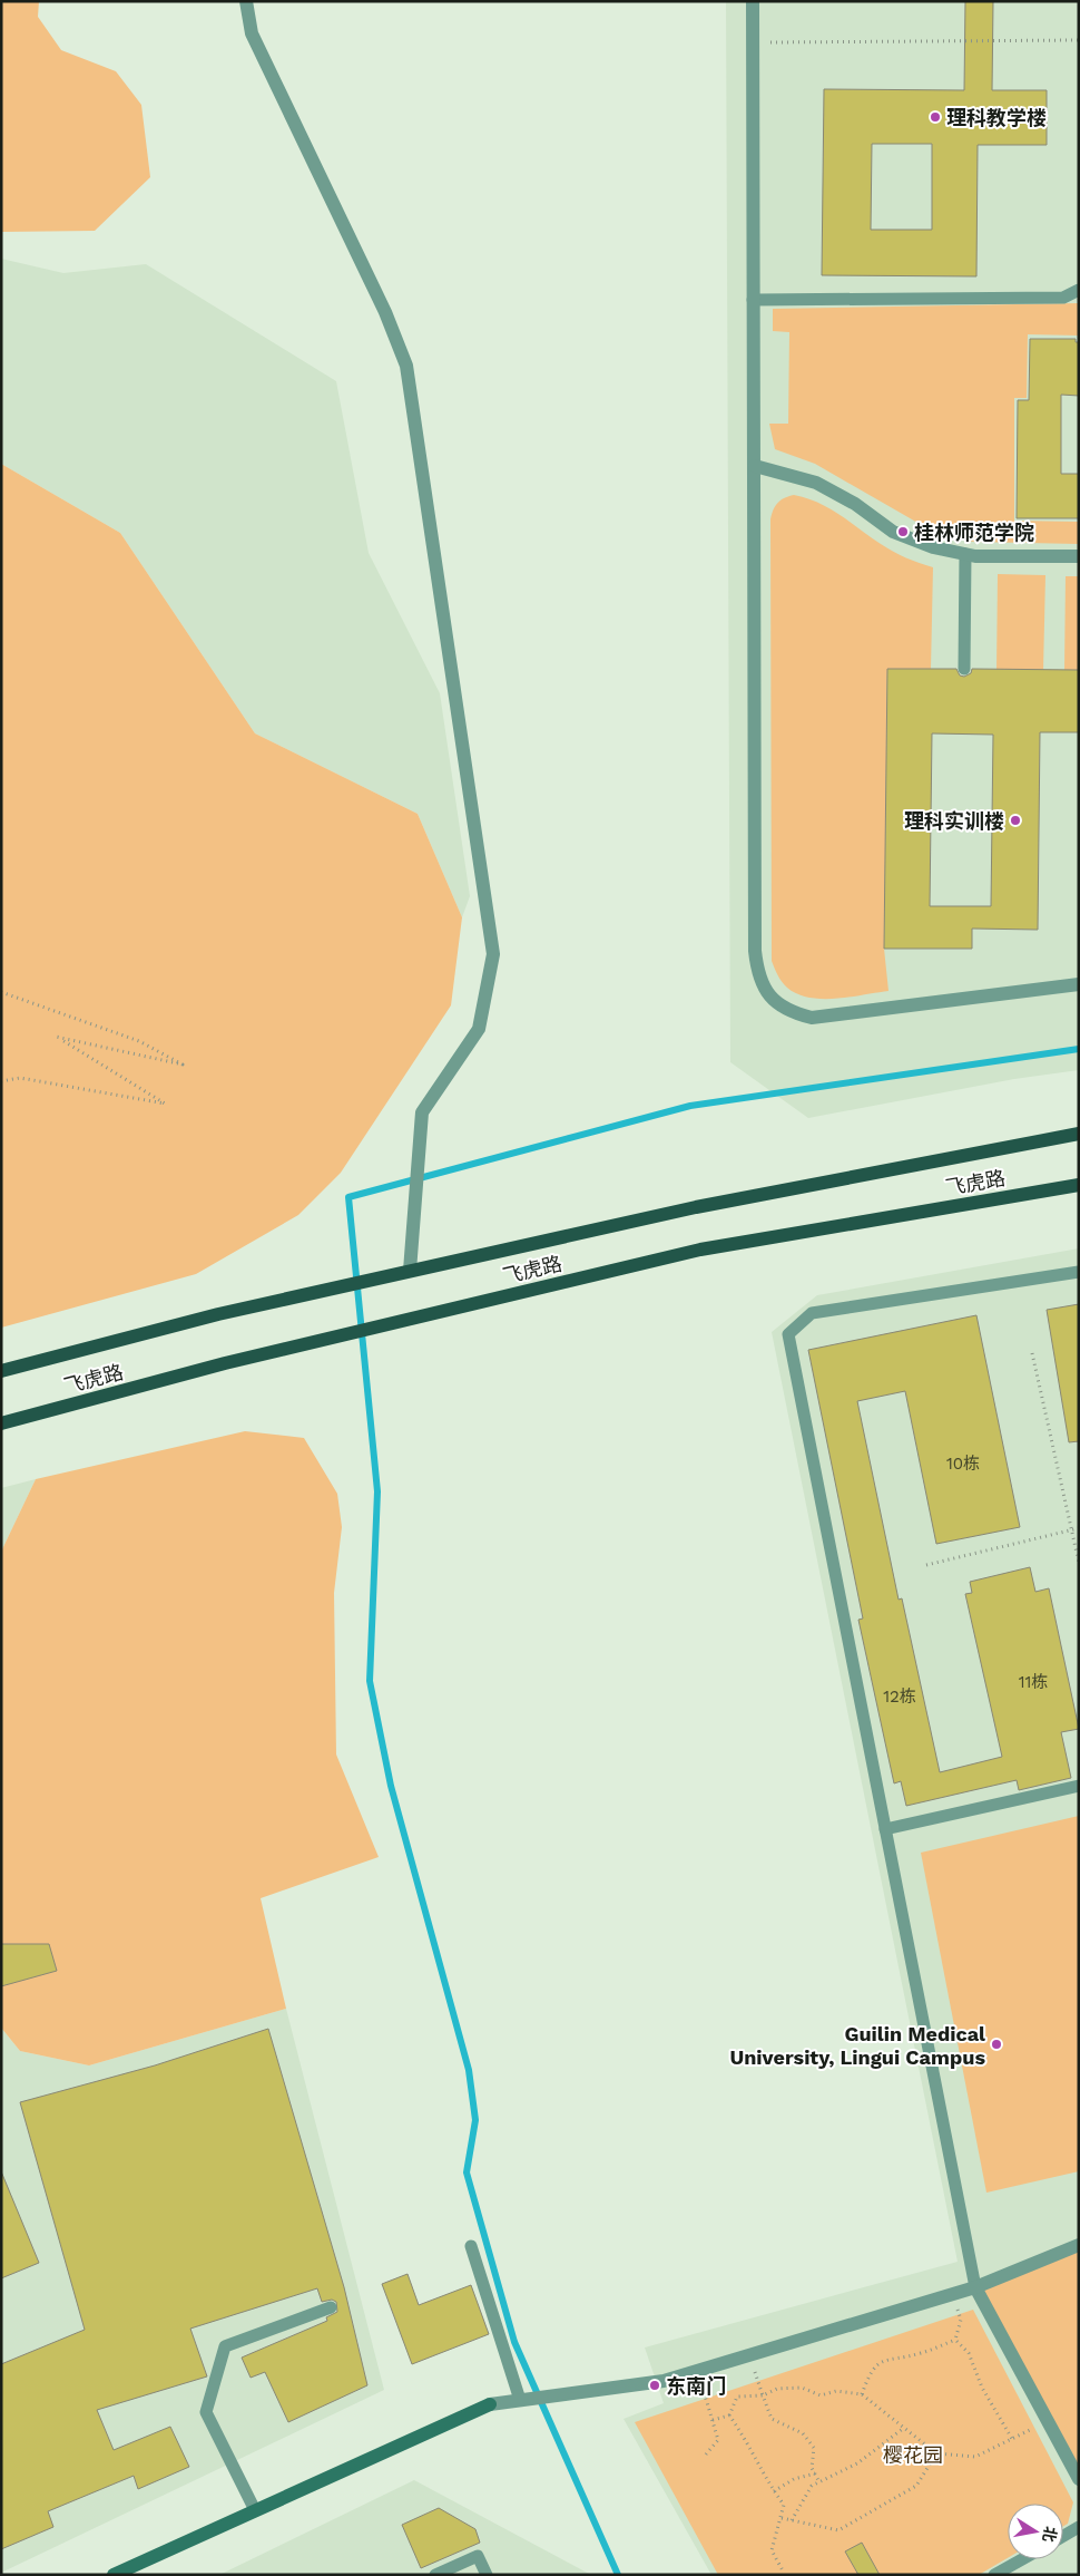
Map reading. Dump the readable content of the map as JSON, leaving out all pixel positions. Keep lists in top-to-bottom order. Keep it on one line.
{"streets":{"main road":["飞虎路"]},"parks":["樱花园"],"places":["理科教学楼","桂林师范学院","理科实训楼","Guilin Medical University, Lingui Campus","东南门"],"house_numbers":["10栋","11栋","12栋"],"north":"right"}
